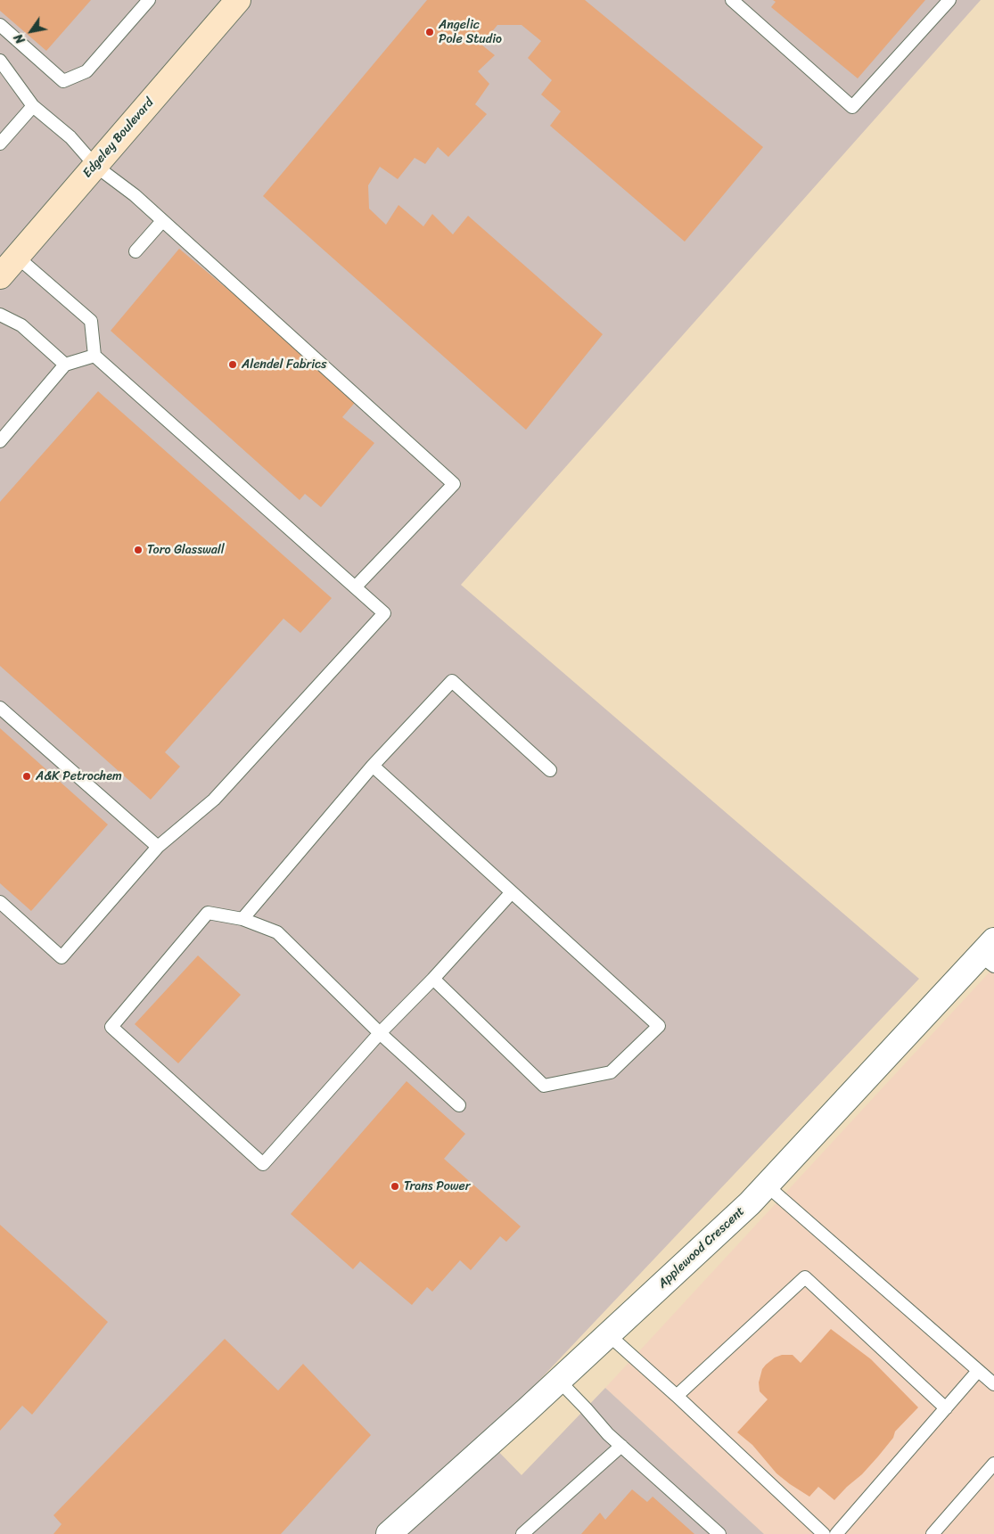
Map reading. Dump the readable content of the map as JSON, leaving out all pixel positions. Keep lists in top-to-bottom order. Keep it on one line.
{"streets":{"street":["Edgeley Boulevard","Applewood Crescent"]},"places":["Angelic Pole Studio","Alendel Fabrics","Toro Glasswall","A&K Petrochem","Trans Power"],"north":"bottom left"}
